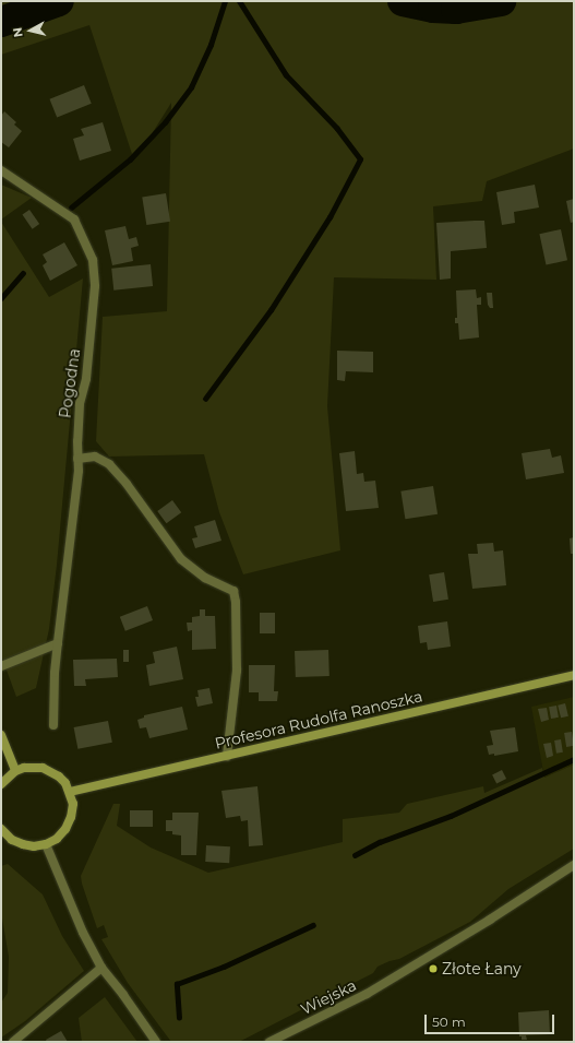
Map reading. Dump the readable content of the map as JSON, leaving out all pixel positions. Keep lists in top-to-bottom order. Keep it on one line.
{"streets":{"street":["Pogodna","Profesora Rudolfa Ranoszka","Wiejska"]},"places":["Złote Łany"],"scale_bar":"50 m","north":"left"}
